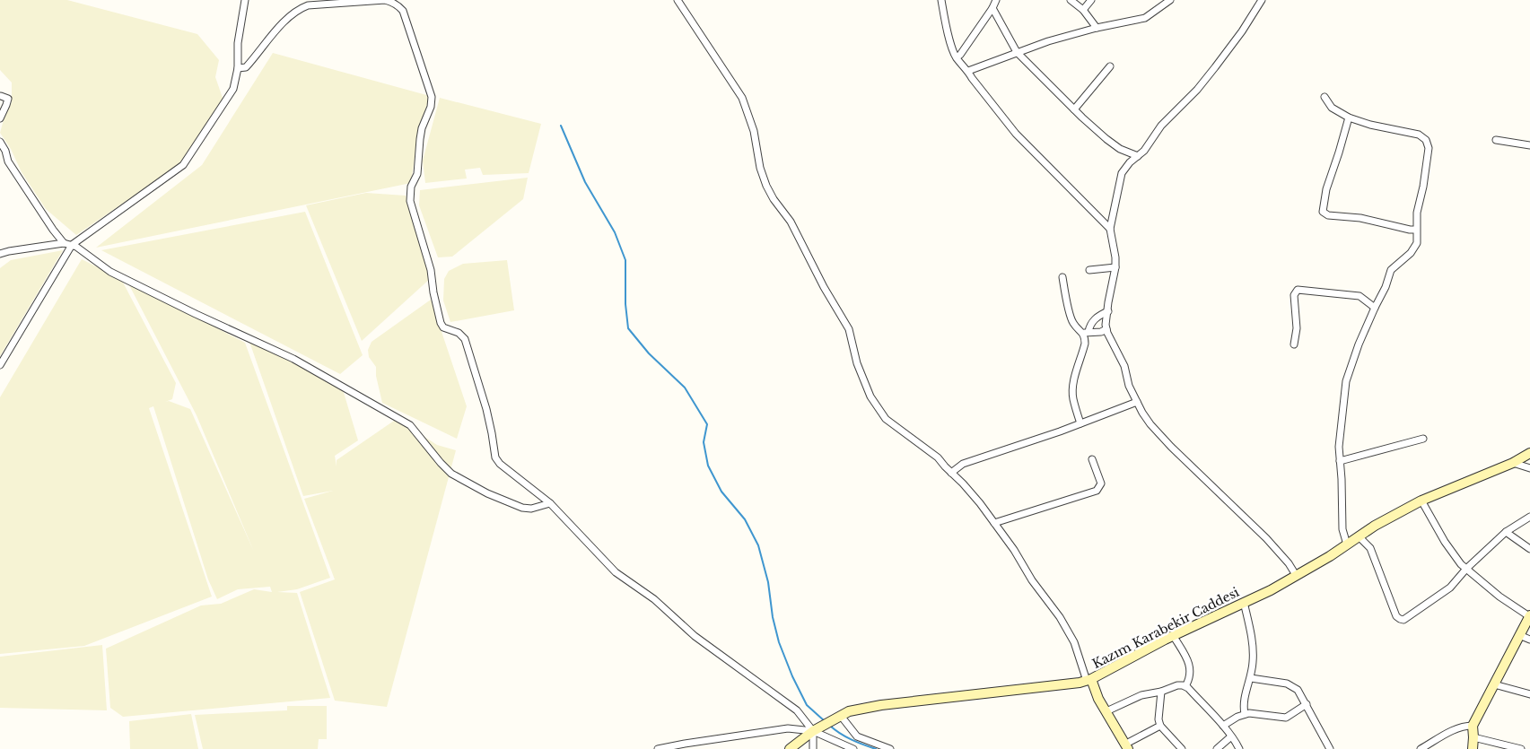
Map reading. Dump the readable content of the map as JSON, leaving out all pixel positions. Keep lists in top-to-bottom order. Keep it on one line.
{"streets":{"street":["Kazım Karabekir Caddesi"]}}
